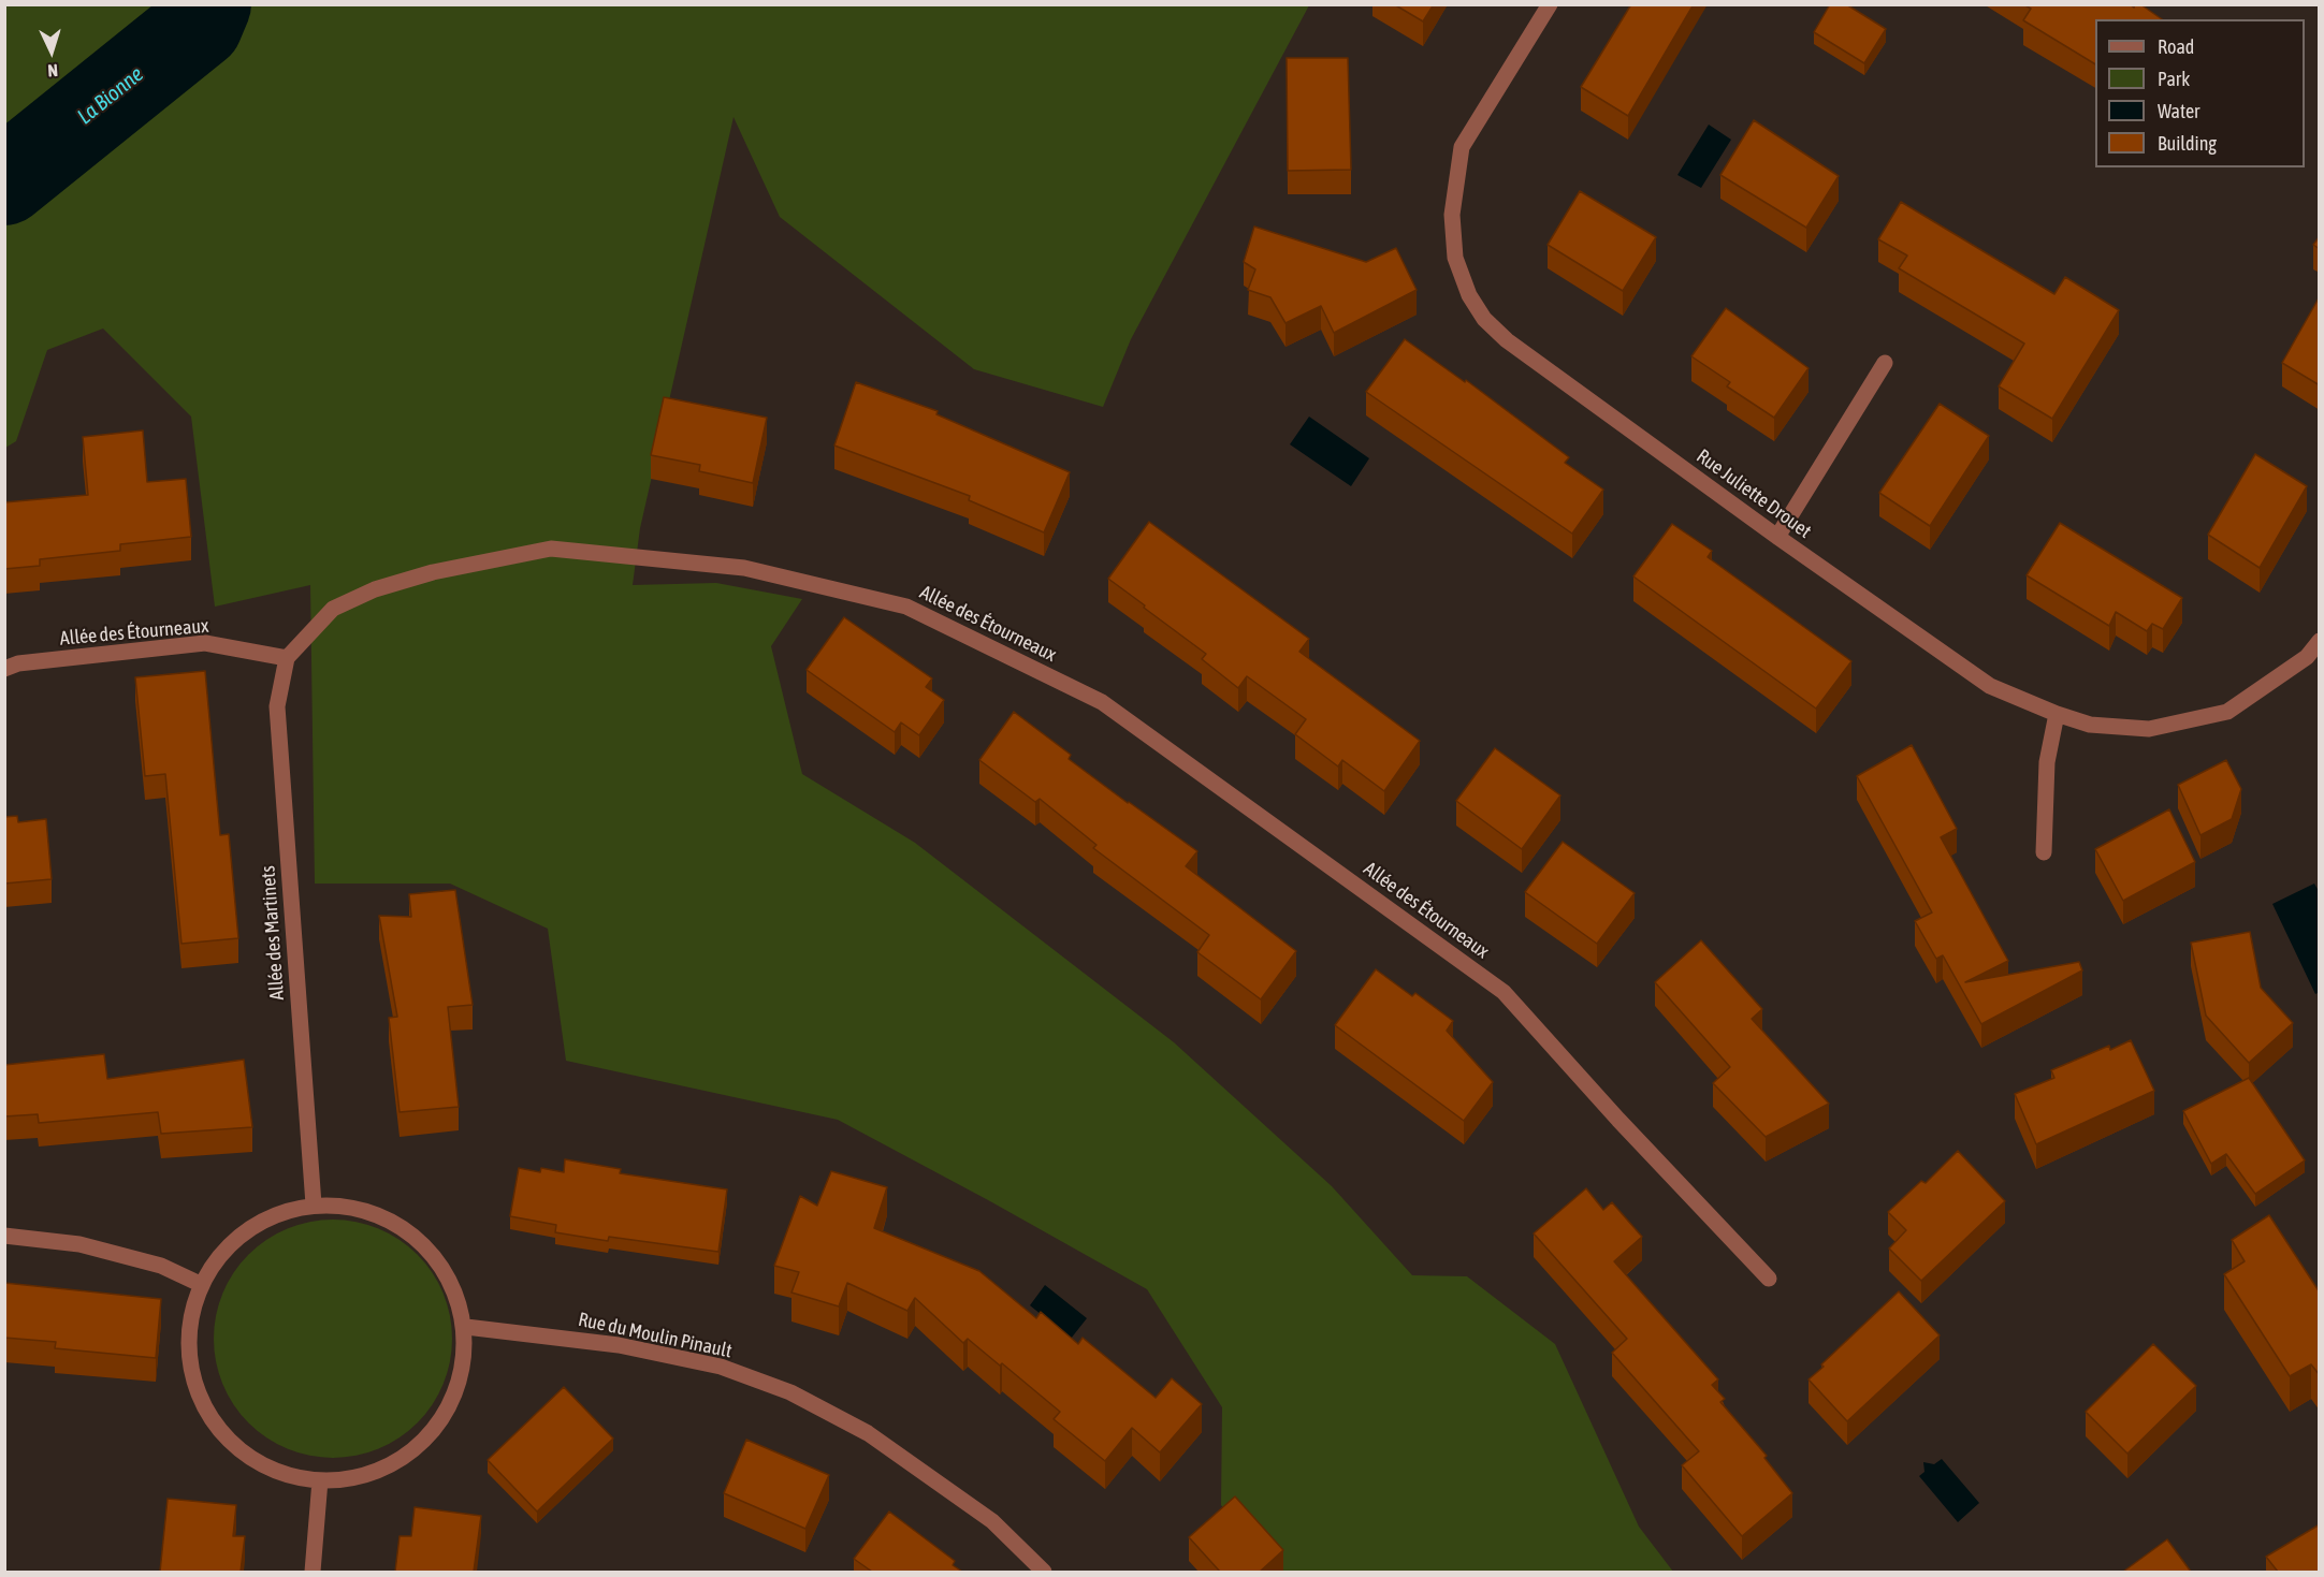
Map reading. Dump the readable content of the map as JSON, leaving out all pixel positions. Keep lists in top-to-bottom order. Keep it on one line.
{"streets":{"street":["Rue Juliette Drouet","Allée des Étourneaux","Allée des Martinets","Rue du Moulin Pinault"]},"crossings":[["Allée des Étourneaux","Allée des Martinets"]],"water":["La Bionne"],"legend":["Road","Park","Water","Building"],"north":"bottom"}
